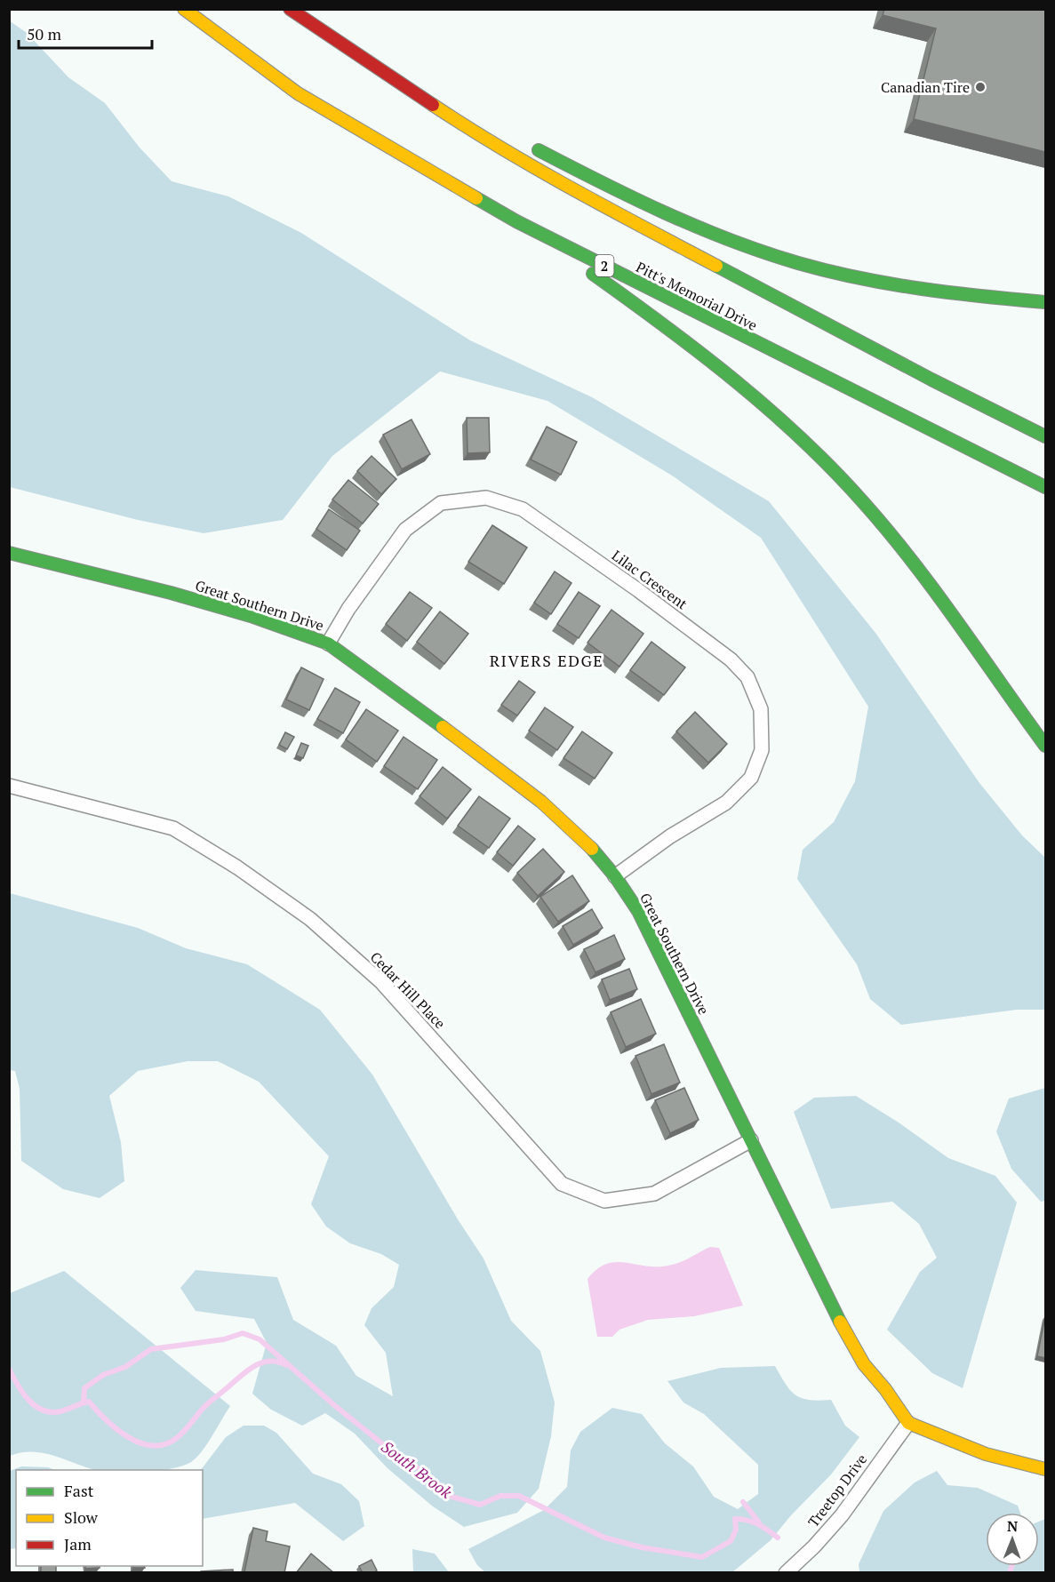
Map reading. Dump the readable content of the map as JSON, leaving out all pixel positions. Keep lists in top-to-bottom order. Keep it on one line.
{"streets":{"main road":["2","Pitt's Memorial Drive","Great Southern Drive"],"street":["Lilac Crescent","Cedar Hill Place","Treetop Drive"]},"crossings":[["Lilac Crescent","Great Southern Drive"],["Great Southern Drive","Cedar Hill Place"],["Great Southern Drive","Treetop Drive"]],"districts":["RIVERS EDGE"],"water":["South Brook"],"places":["Canadian Tire"],"legend":["Fast","Slow","Jam"],"scale_bar":"50 m","north":"top"}
